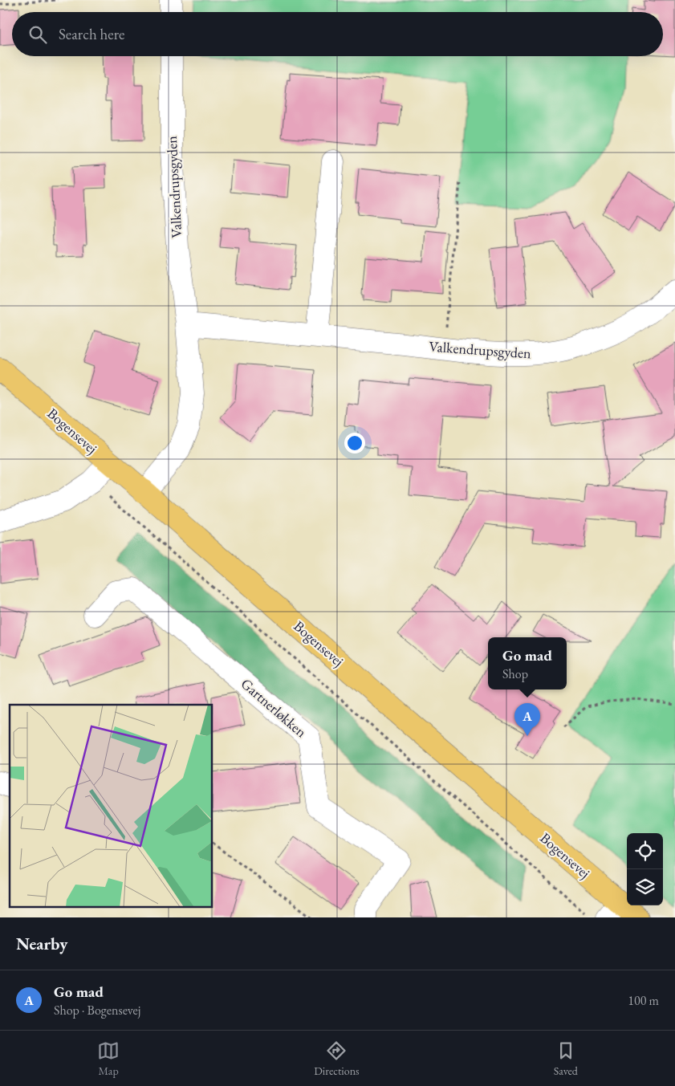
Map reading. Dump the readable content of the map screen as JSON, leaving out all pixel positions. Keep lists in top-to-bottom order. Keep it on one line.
{"streets":{"main road":["Bogensevej"],"street":["Valkendrupsgyden","Gartnerløkken"]},"crossings":[["Valkendrupsgyden","Bogensevej"]],"page":{"search":"Search here","popup":["Go mad","Shop"],"pins":"A","heading":"Nearby","list":[{"mark":"A","name":"Go mad","note":"Shop · Bogensevej","value":"100 m"}],"nav":["Map","Directions","Saved"]}}
